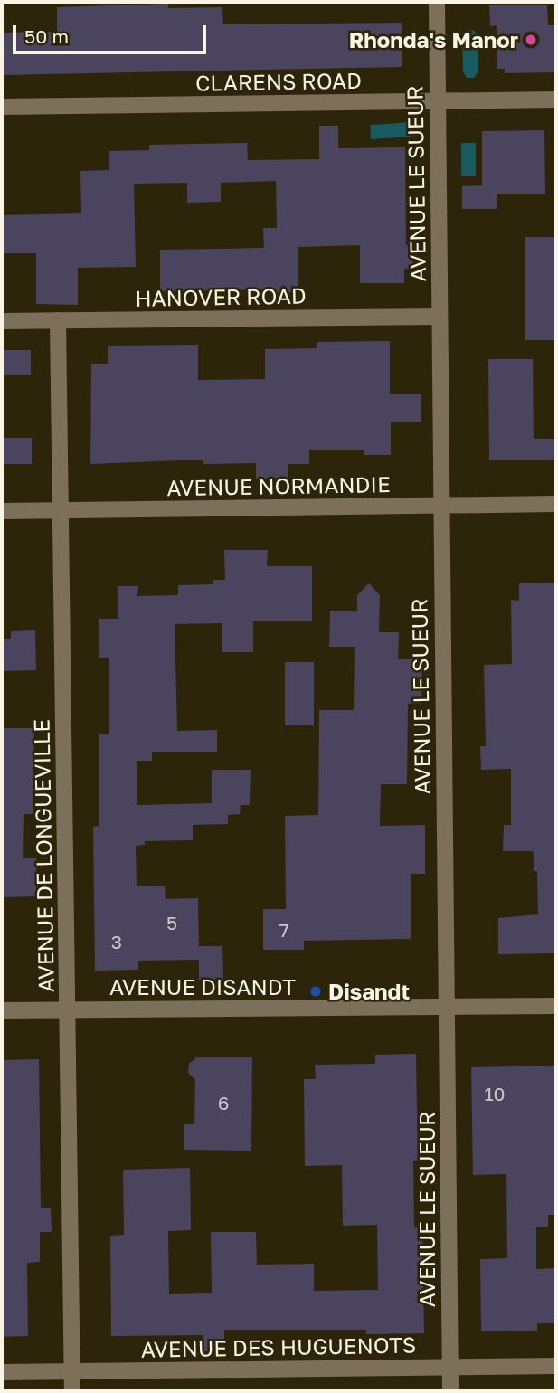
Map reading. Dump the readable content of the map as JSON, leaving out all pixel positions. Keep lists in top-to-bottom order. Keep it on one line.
{"streets":{"street":["CLARENS ROAD","AVENUE LE SUEUR","HANOVER ROAD","AVENUE NORMANDIE","AVENUE DE LONGUEVILLE","AVENUE DISANDT","AVENUE DES HUGUENOTS"]},"crossings":[["CLARENS ROAD","AVENUE LE SUEUR"],["AVENUE LE SUEUR","HANOVER ROAD"],["AVENUE LE SUEUR","AVENUE NORMANDIE"],["AVENUE LE SUEUR","AVENUE DISANDT"],["AVENUE LE SUEUR","AVENUE DES HUGUENOTS"],["HANOVER ROAD","AVENUE DE LONGUEVILLE"],["AVENUE NORMANDIE","AVENUE DE LONGUEVILLE"],["AVENUE DE LONGUEVILLE","AVENUE DISANDT"],["AVENUE DE LONGUEVILLE","AVENUE DES HUGUENOTS"]],"places":["Rhonda's Manor","Disandt"],"house_numbers":["5","7","3","10","6"],"scale_bar":"50 m"}
